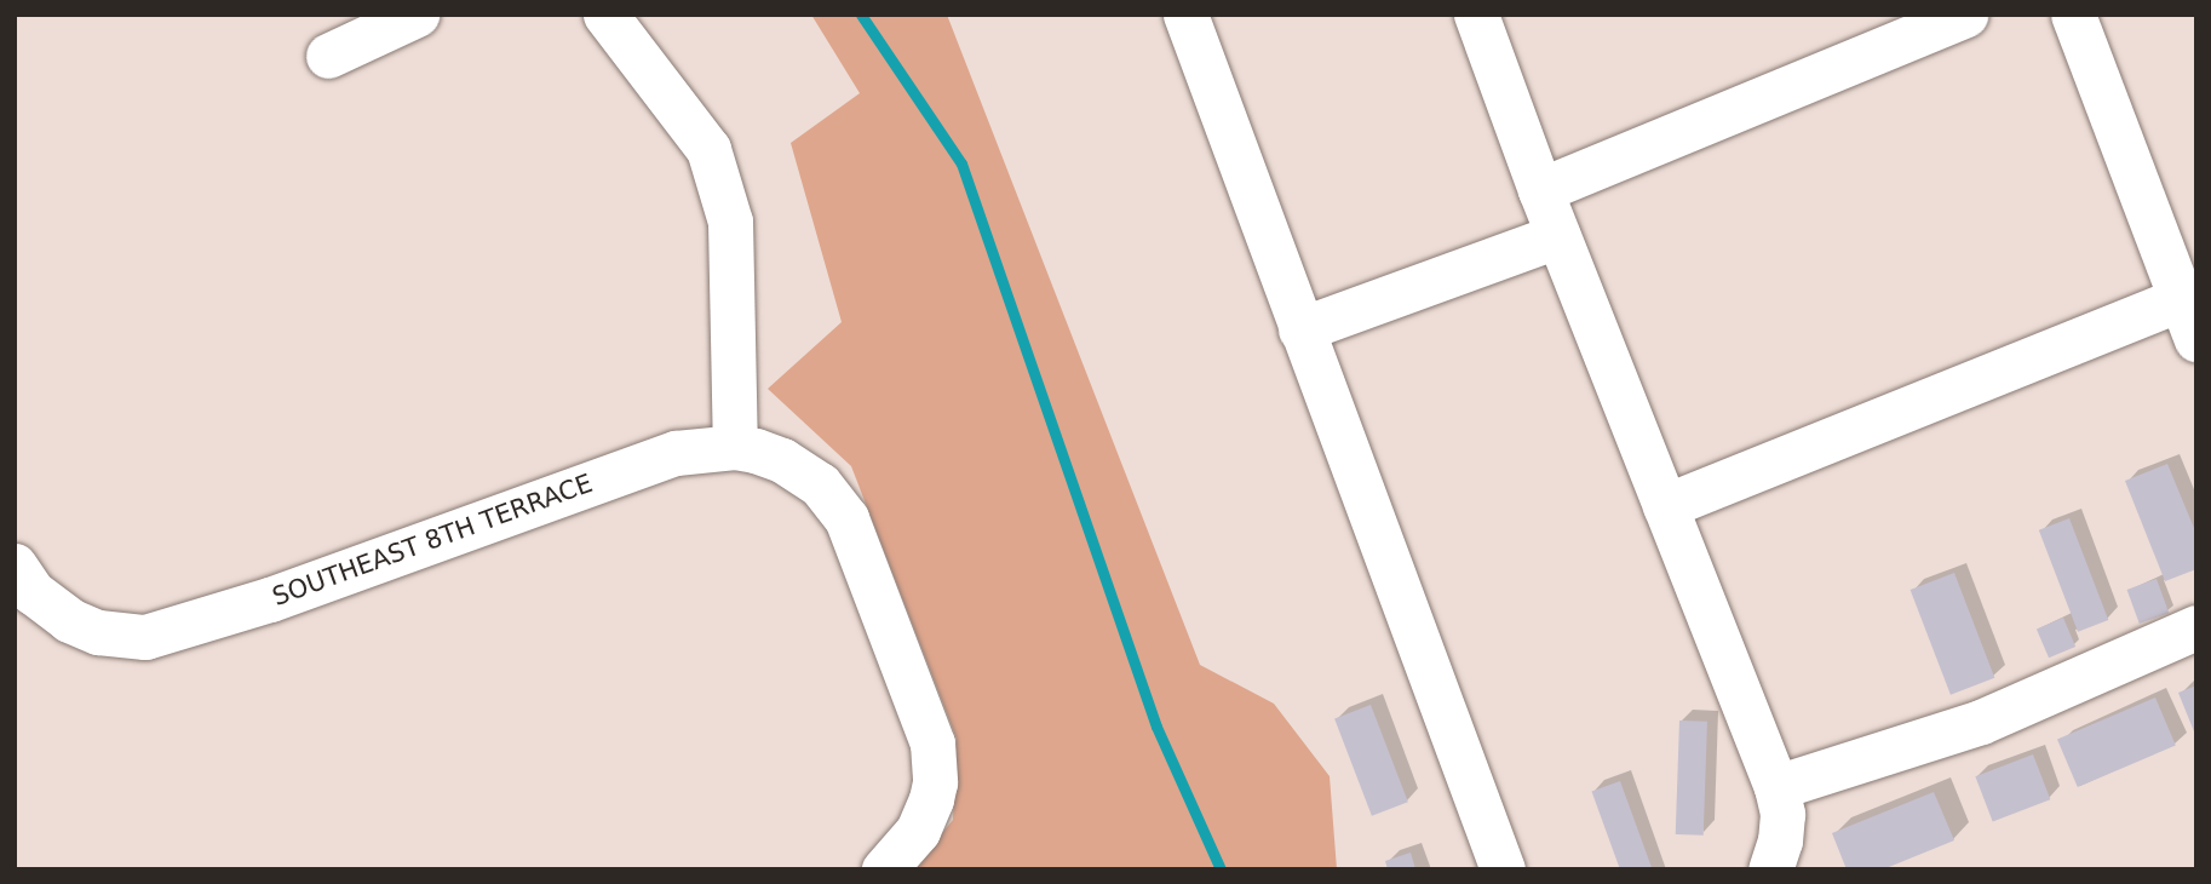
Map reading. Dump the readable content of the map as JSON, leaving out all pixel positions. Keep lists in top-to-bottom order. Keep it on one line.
{"streets":{"street":["SOUTHEAST 8TH TERRACE"]}}
